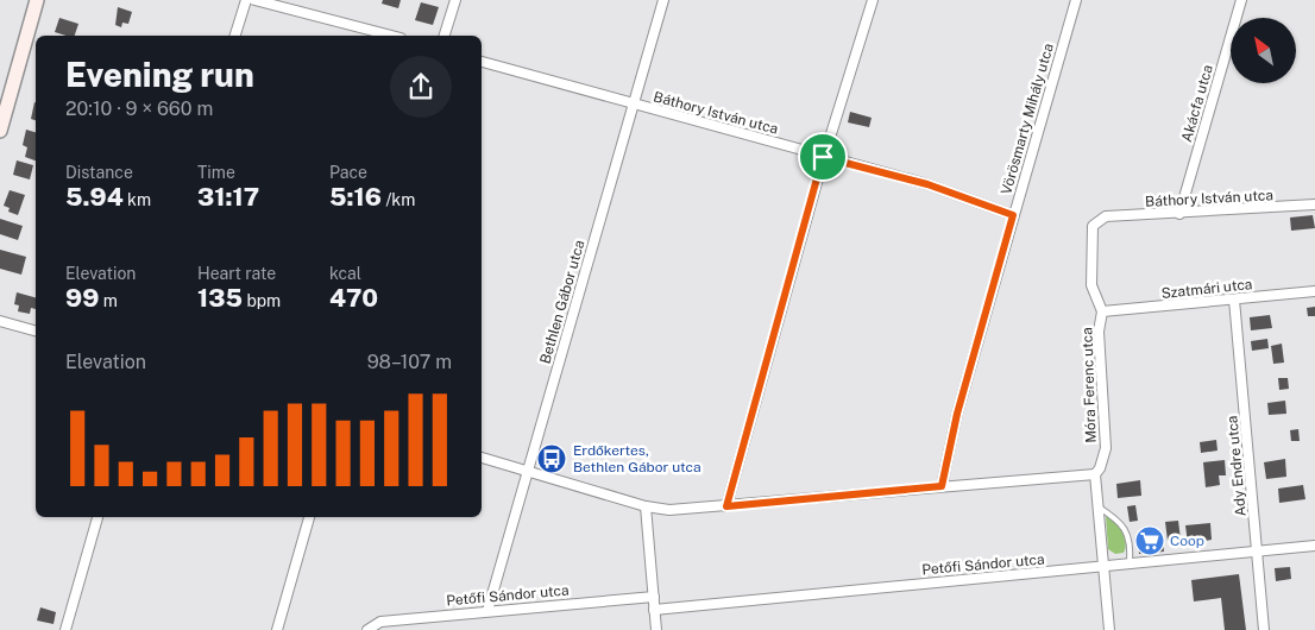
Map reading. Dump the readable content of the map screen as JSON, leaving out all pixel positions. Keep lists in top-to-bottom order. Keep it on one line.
{"streets":{"street":["Akácfa utca","Báthory István utca","Vörösmarty Mihály utca","Szatmári utca","Bethlen Gábor utca","Móra Ferenc utca","Ady Endre utca","Petőfi Sándor utca"]},"crossings":[["Akácfa utca","Báthory István utca"],["Báthory István utca","Vörösmarty Mihály utca"],["Báthory István utca","Bethlen Gábor utca"],["Báthory István utca","Móra Ferenc utca"],["Szatmári utca","Móra Ferenc utca"],["Szatmári utca","Ady Endre utca"],["Bethlen Gábor utca","Petőfi Sándor utca"],["Móra Ferenc utca","Petőfi Sándor utca"],["Ady Endre utca","Petőfi Sándor utca"]],"places":{"bus stop":["Erdőkertes, Bethlen Gábor utca"],"supermarket":["Coop"]},"north":"top left","page":{"heading":["Evening run","20:10 · 9 × 660 m"],"stats":[["Distance","5.94 km"],["Time","31:17"],["Pace","5:16 /km"],["Elevation","99 m"],["Heart rate","135 bpm"],["kcal","470"]],"chart":["Elevation","98–107 m"]}}
